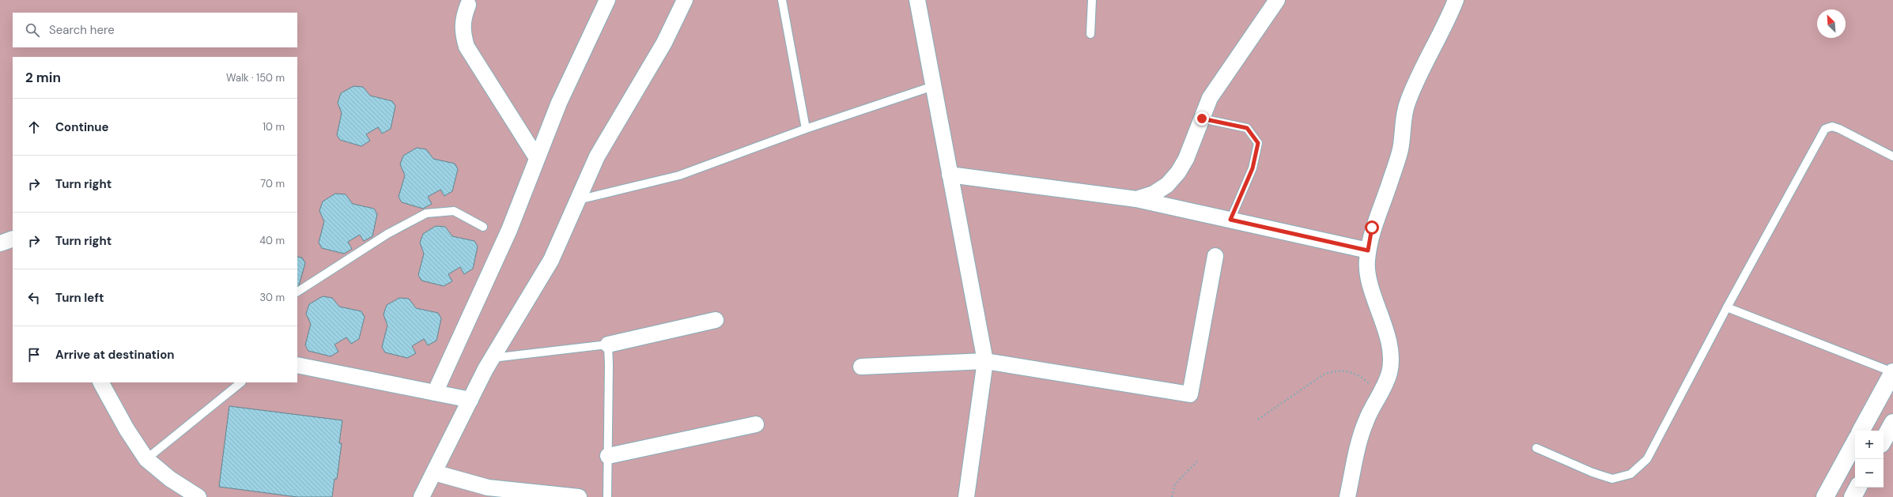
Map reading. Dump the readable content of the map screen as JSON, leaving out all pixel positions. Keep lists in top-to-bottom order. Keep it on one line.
{"north":"top left","page":{"search":"Search here","heading":["2 min","Walk · 150 m"],"list":[["Continue","10 m"],["Turn right","70 m"],["Turn right","40 m"],["Turn left","30 m"],"Arrive at destination"],"map_buttons":["+","−"]}}
